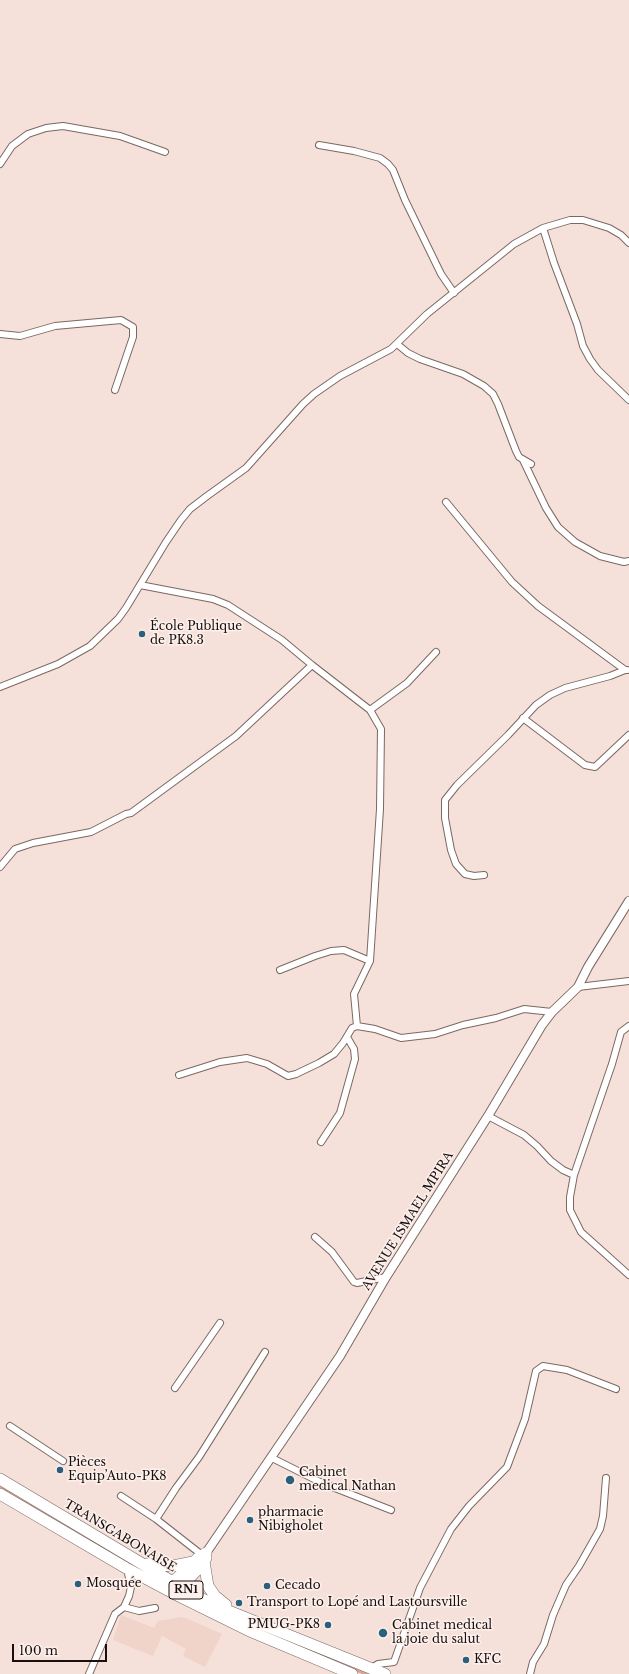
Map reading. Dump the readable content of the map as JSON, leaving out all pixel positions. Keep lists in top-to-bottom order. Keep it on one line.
{"streets":{"highway":["TRANSGABONAISE","RN1"],"main road":["AVENUE ISMAEL MPIRA"]},"places":["École Publique de PK8.3","Pièces Equip’Auto-PK8","Cabinet medical Nathan","pharmacie Nibigholet","Mosquée","Cecado","Transport to Lopé and Lastoursville","PMUG-PK8","Cabinet medical la joie du salut","KFC"],"scale_bar":"100 m"}
